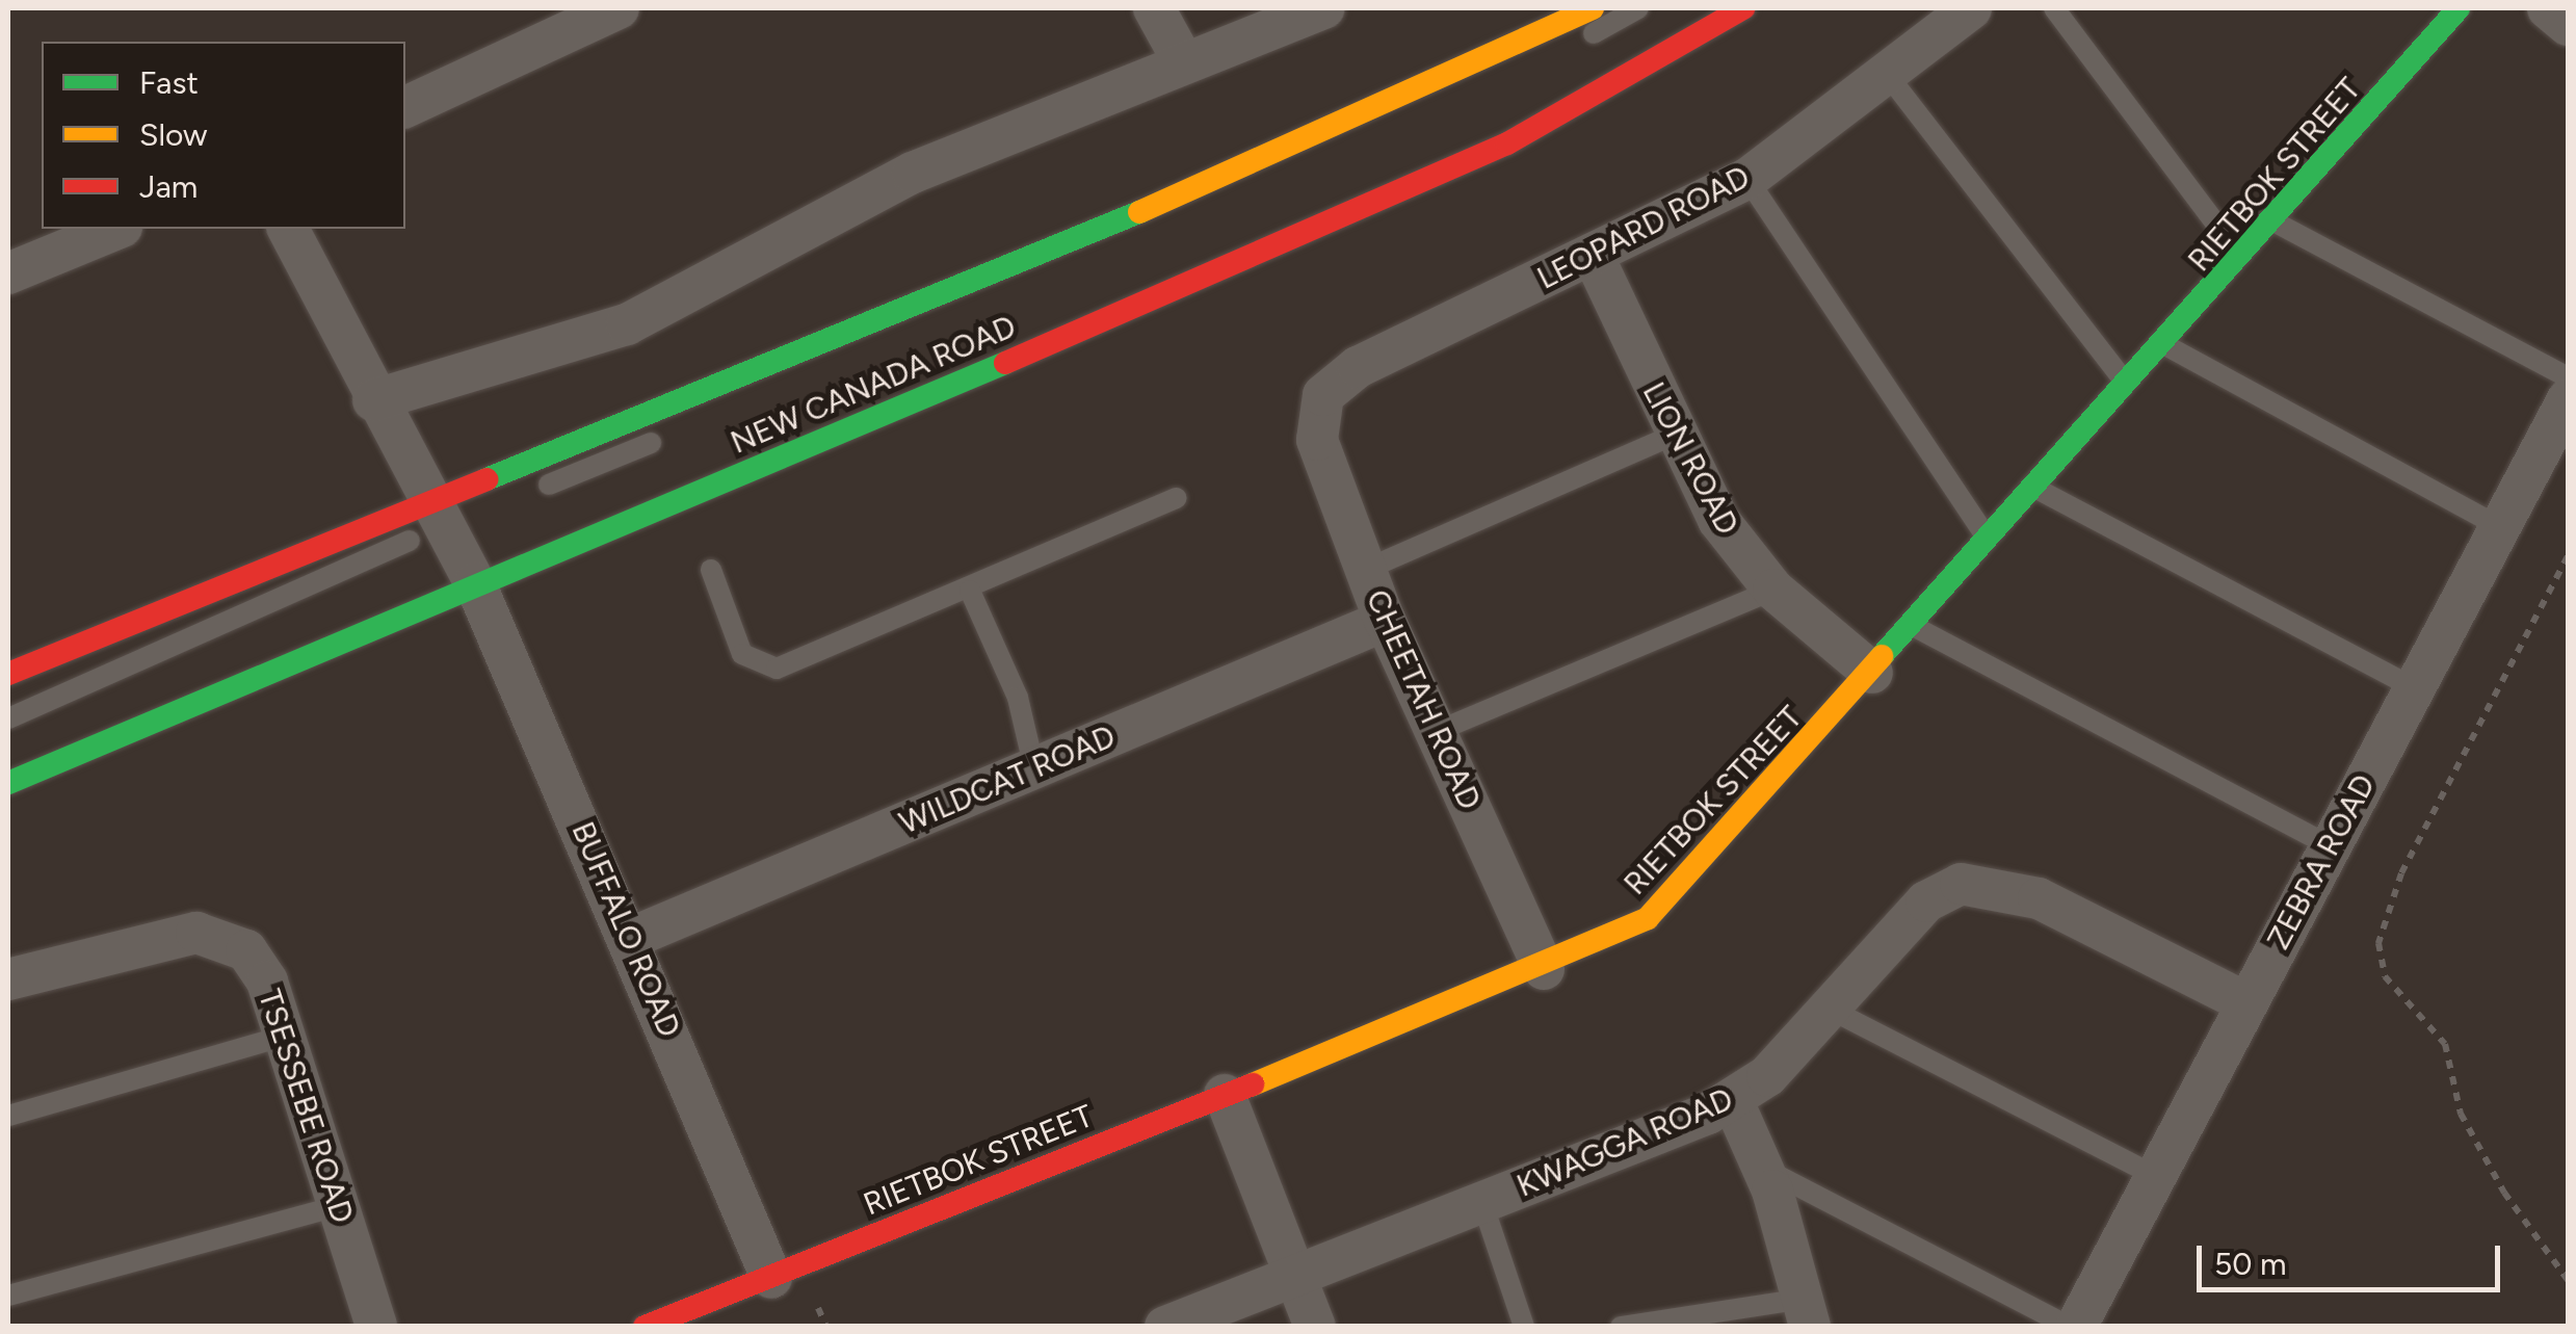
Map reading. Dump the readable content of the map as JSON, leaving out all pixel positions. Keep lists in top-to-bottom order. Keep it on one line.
{"streets":{"main road":["RIETBOK STREET","NEW CANADA ROAD"],"street":["LEOPARD ROAD","LION ROAD","CHEETAH ROAD","WILDCAT ROAD","ZEBRA ROAD","BUFFALO ROAD","TSESSEBE ROAD","KWAGGA ROAD"]},"crossings":[["RIETBOK STREET","LION ROAD"],["RIETBOK STREET","CHEETAH ROAD"],["RIETBOK STREET","BUFFALO ROAD"],["LEOPARD ROAD","LION ROAD"],["LEOPARD ROAD","CHEETAH ROAD"],["NEW CANADA ROAD","BUFFALO ROAD"],["CHEETAH ROAD","WILDCAT ROAD"],["WILDCAT ROAD","BUFFALO ROAD"],["ZEBRA ROAD","KWAGGA ROAD"]],"legend":["Fast","Slow","Jam"],"scale_bar":"50 m"}
